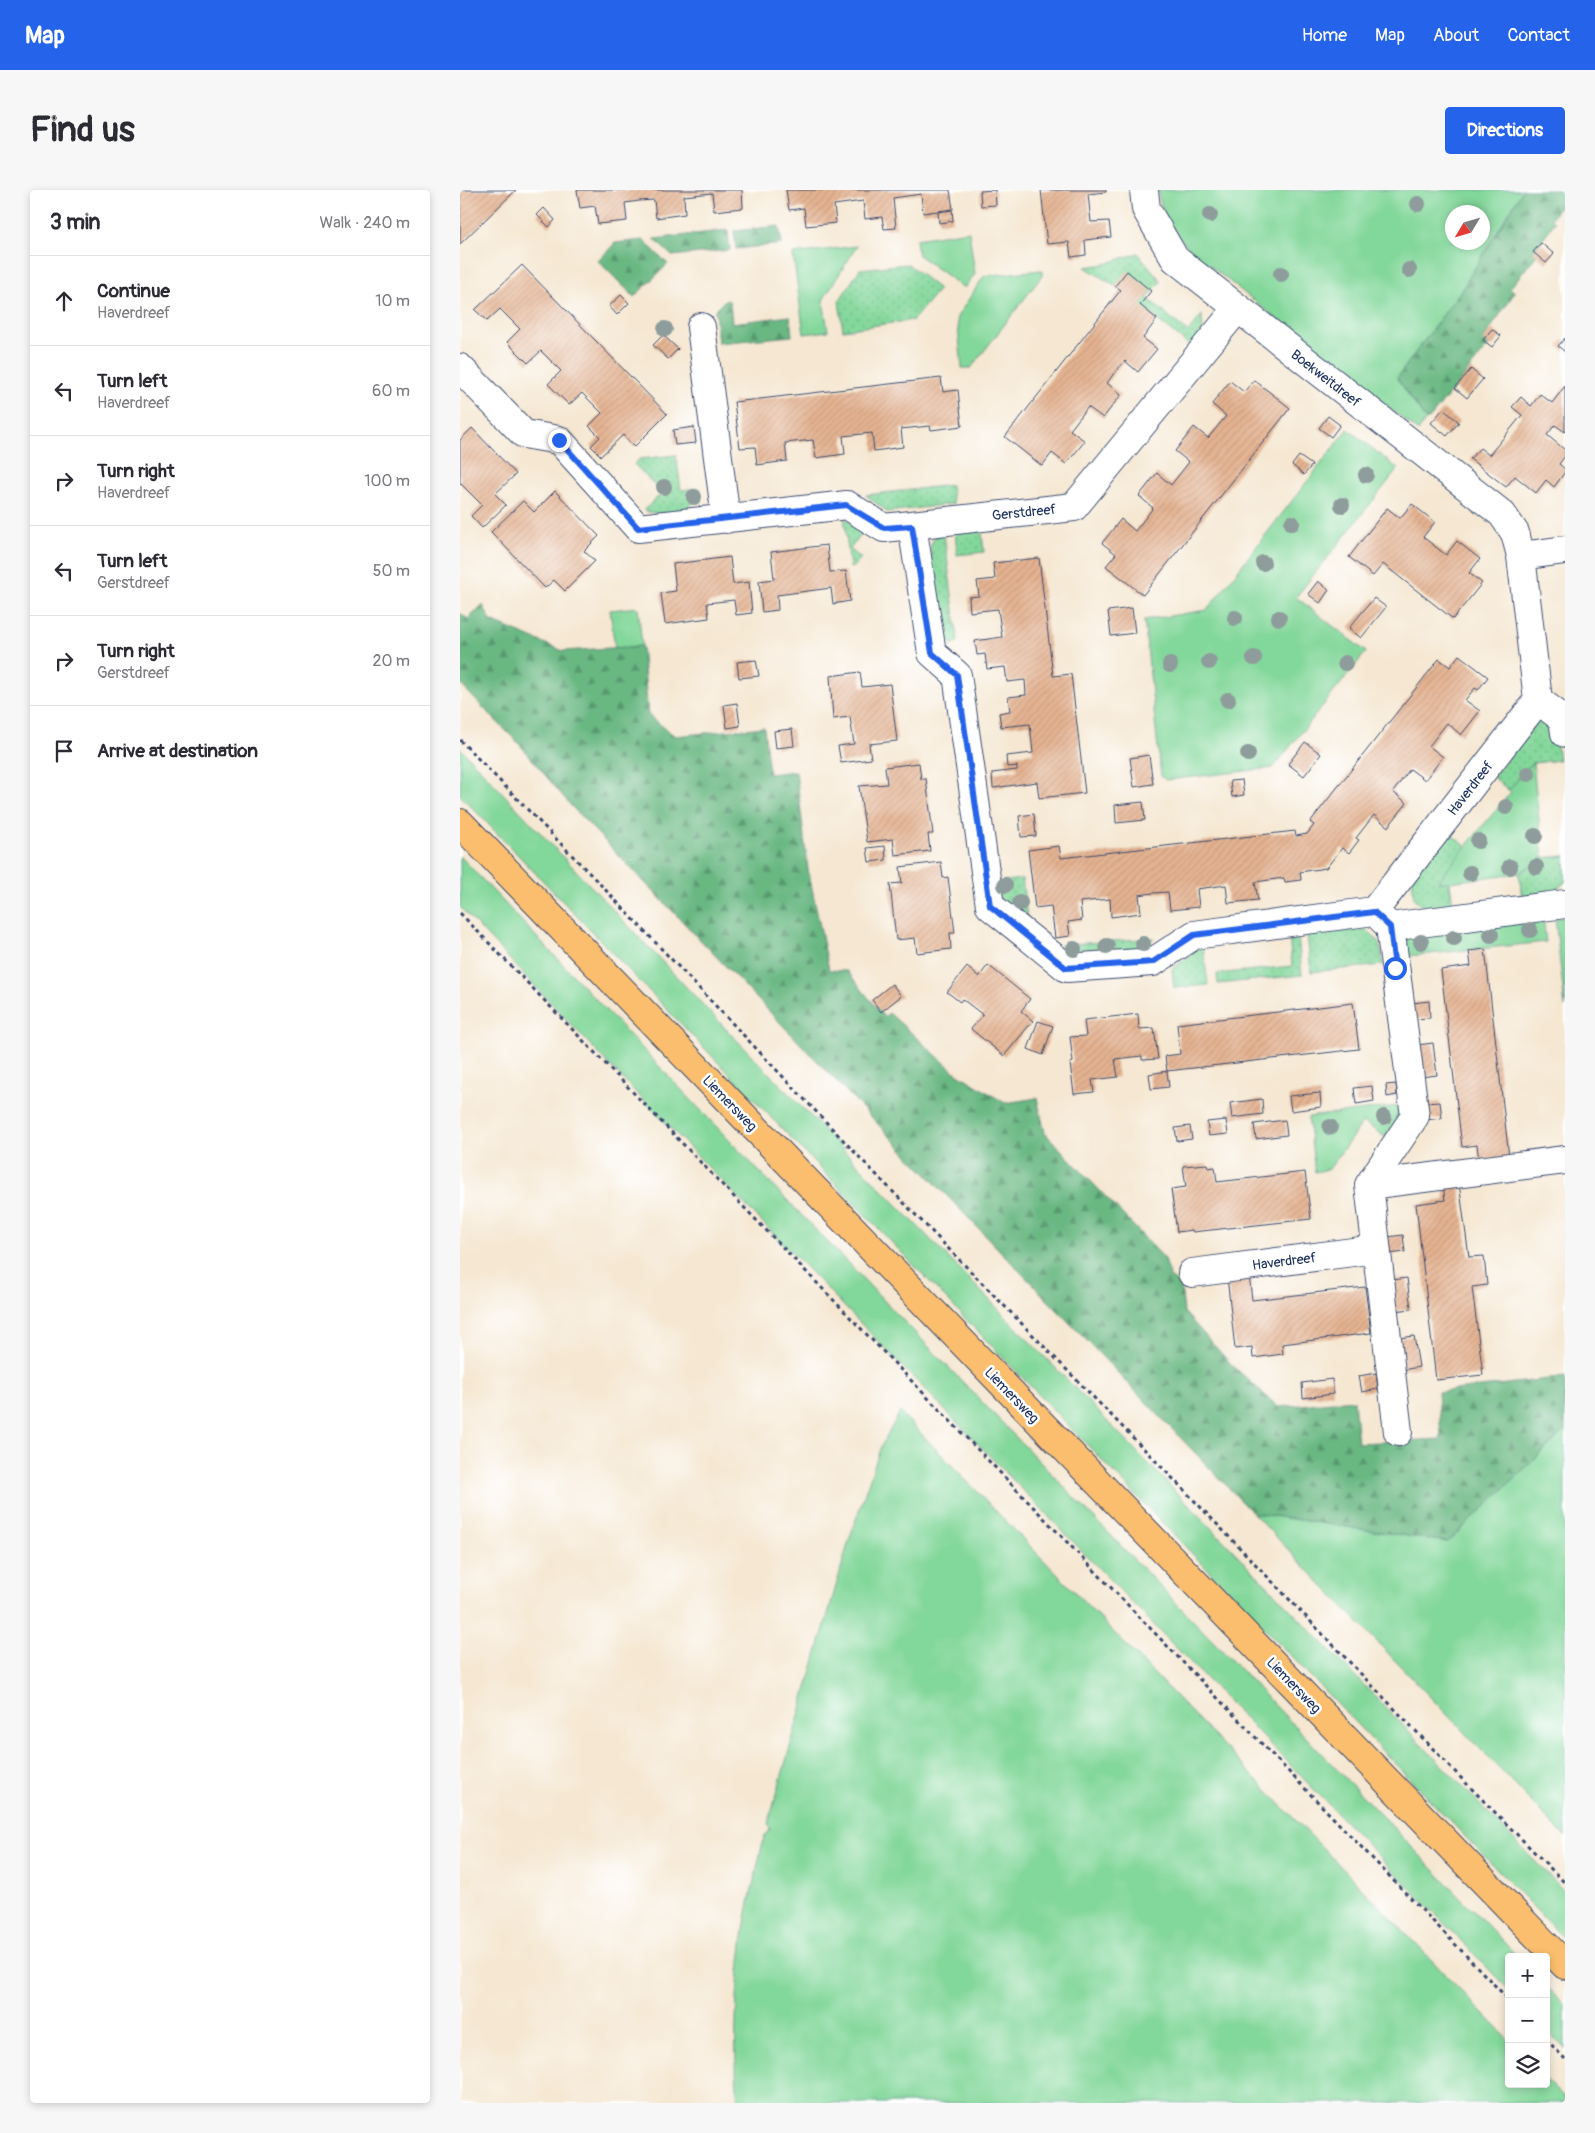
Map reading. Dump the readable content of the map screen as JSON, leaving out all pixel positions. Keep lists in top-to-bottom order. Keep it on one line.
{"streets":{"main road":["Liemersweg"],"street":["Boekweitdreef","Gerstdreef","Haverdreef"]},"crossings":[["Boekweitdreef","Gerstdreef"],["Boekweitdreef","Haverdreef"]],"north":"bottom left","page":{"header":"Map","nav":["Home","Map","About","Contact"],"buttons":"Directions","title":"Find us","heading":["3 min","Walk · 240 m"],"list":[["Continue","Haverdreef","10 m"],["Turn left","Haverdreef","60 m"],["Turn right","Haverdreef","100 m"],["Turn left","Gerstdreef","50 m"],["Turn right","Gerstdreef","20 m"],"Arrive at destination"],"map_buttons":["+","−"]}}
